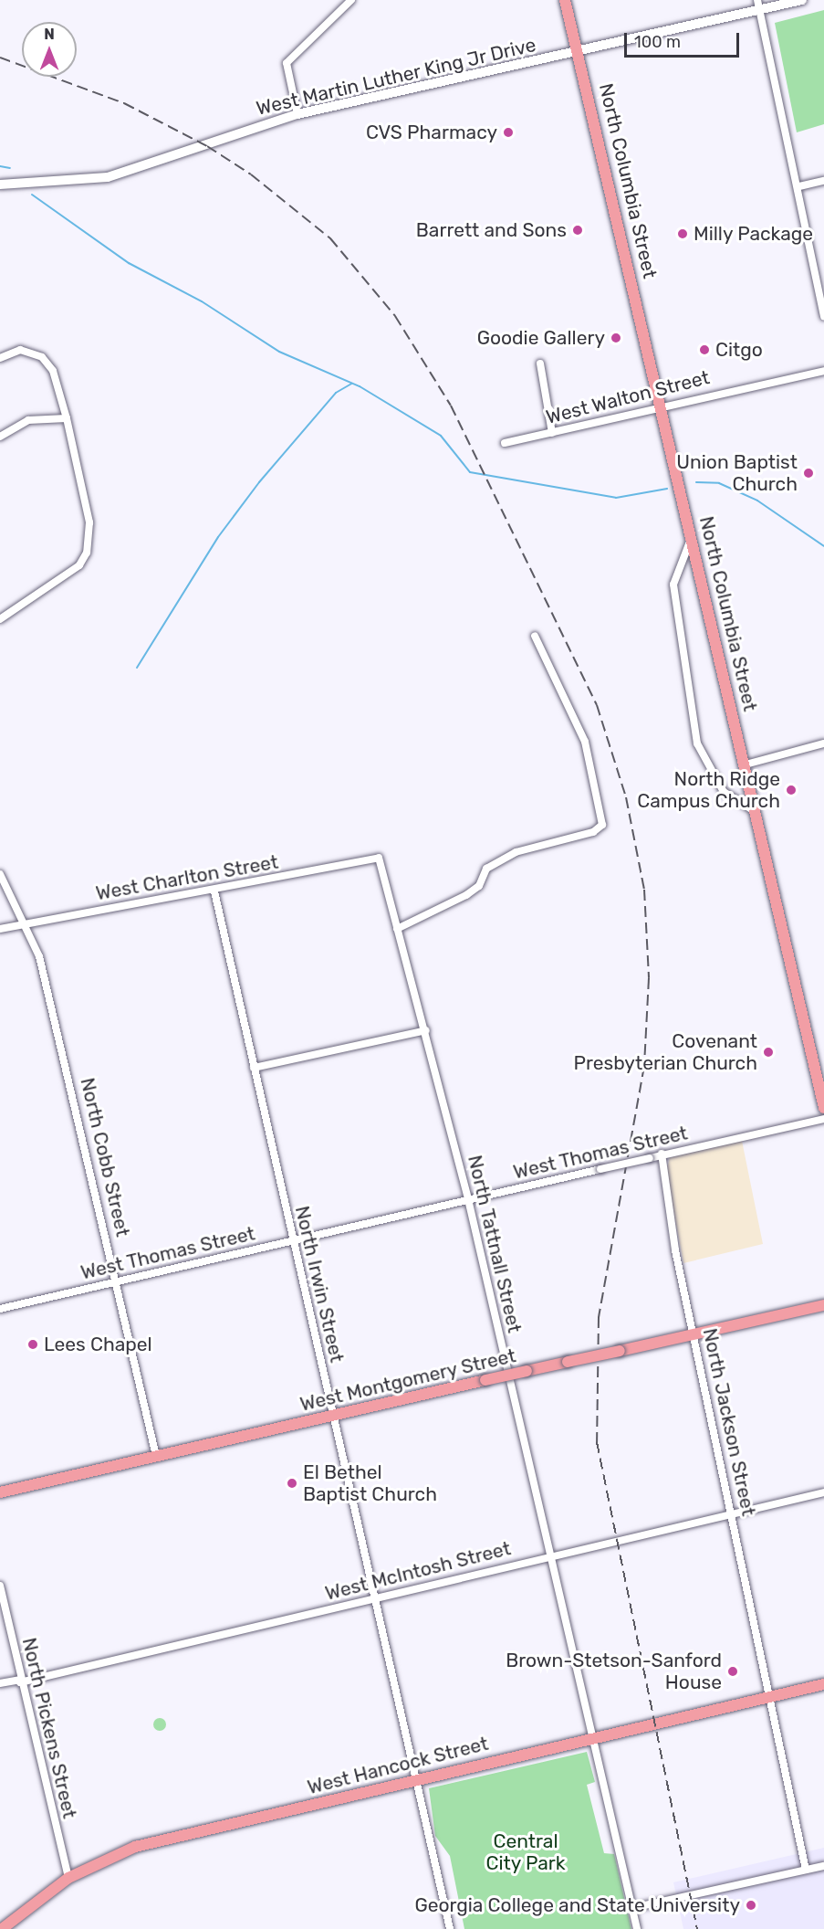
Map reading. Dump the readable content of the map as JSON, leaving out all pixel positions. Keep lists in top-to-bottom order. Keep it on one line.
{"streets":{"main road":["West Martin Luther King Jr Drive","North Columbia Street","West Montgomery Street","West Hancock Street"],"street":["West Walton Street","West Charlton Street","West Thomas Street","North Cobb Street","North Tattnall Street","North Irwin Street","North Jackson Street","West McIntosh Street","North Pickens Street"]},"crossings":[["West Martin Luther King Jr Drive","North Columbia Street"],["North Columbia Street","West Walton Street"],["West Charlton Street","North Cobb Street"],["West Charlton Street","North Tattnall Street"],["West Charlton Street","North Irwin Street"],["West Thomas Street","North Cobb Street"],["West Thomas Street","North Tattnall Street"],["West Thomas Street","North Irwin Street"],["West Thomas Street","North Jackson Street"],["North Cobb Street","West Montgomery Street"],["North Tattnall Street","West McIntosh Street"],["North Tattnall Street","West Hancock Street"],["North Irwin Street","West Montgomery Street"],["North Irwin Street","West McIntosh Street"],["North Irwin Street","West Hancock Street"],["West Montgomery Street","North Jackson Street"],["North Jackson Street","West McIntosh Street"],["North Jackson Street","West Hancock Street"],["West McIntosh Street","North Pickens Street"],["North Pickens Street","West Hancock Street"]],"parks":["Central City Park"],"places":["CVS Pharmacy","Barrett and Sons","Milly Package","Goodie Gallery","Citgo","Union Baptist Church","North Ridge Campus Church","Covenant Presbyterian Church","Lees Chapel","El Bethel Baptist Church","Brown-Stetson-Sanford House","Georgia College and State University"],"scale_bar":"100 m","north":"top"}
